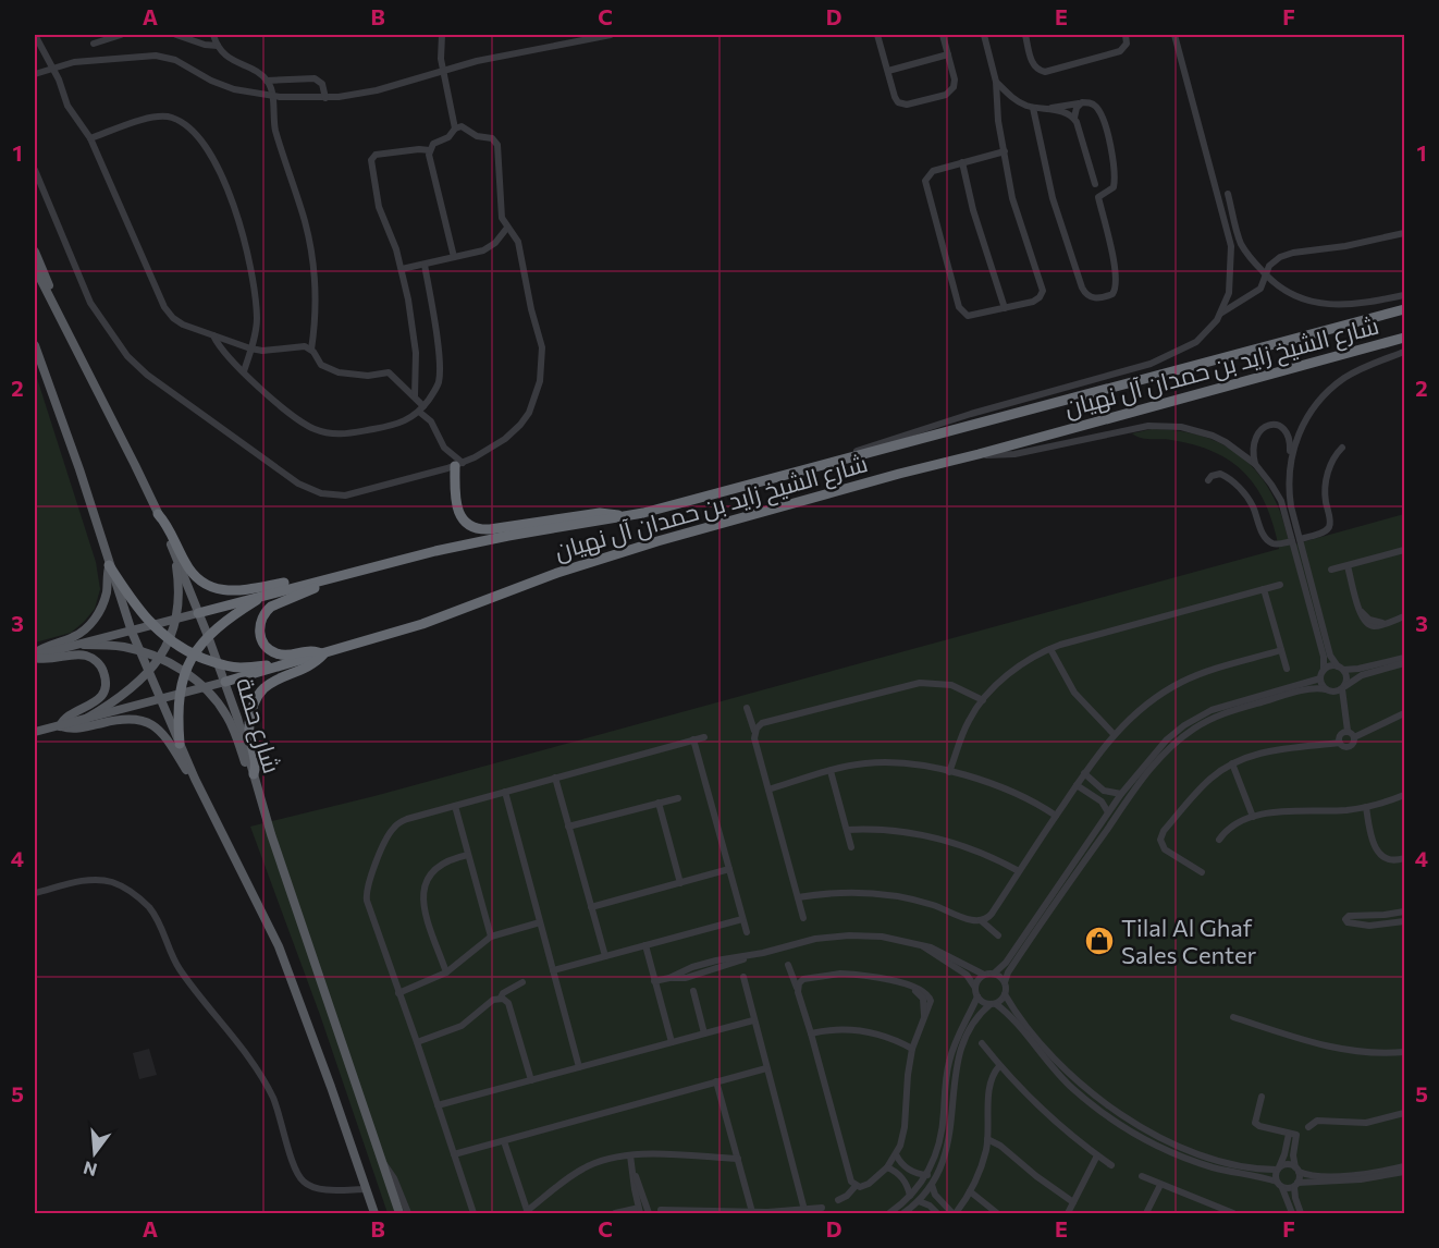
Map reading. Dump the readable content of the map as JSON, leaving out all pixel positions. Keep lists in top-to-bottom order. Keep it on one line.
{"streets":{"highway":["شارع الشيخ زايد بن حمدان آل نهيان"],"main road":["شارع حصة"]},"crossings":[["شارع الشيخ زايد بن حمدان آل نهيان","شارع حصة"]],"places":{"shop":["Tilal Al Ghaf Sales Center"]},"north":"bottom","grid":{"columns":["A","B","C","D","E","F"],"rows":["1","2","3","4","5"]}}
